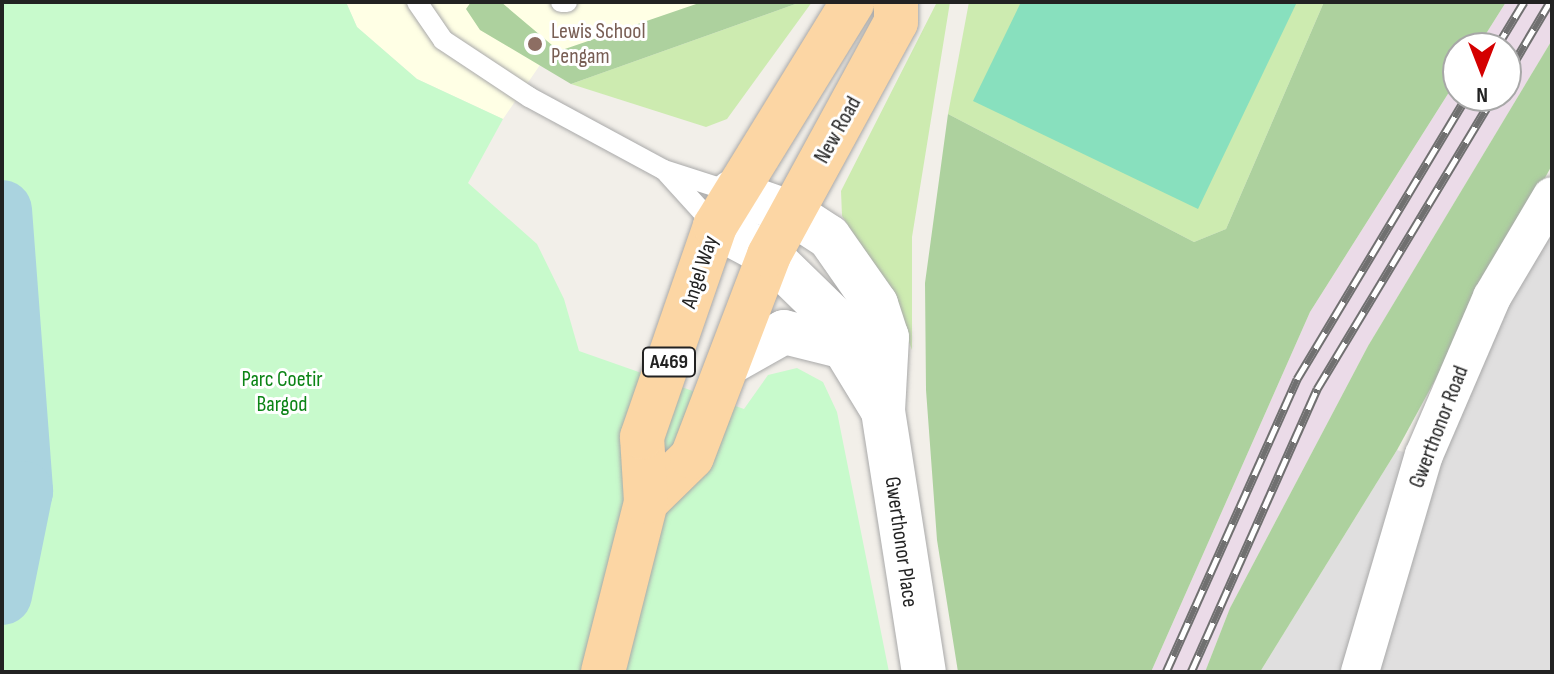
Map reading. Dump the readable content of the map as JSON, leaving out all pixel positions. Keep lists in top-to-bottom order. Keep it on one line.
{"streets":{"main road":["New Road","Angel Way","A469"],"street":["Gwerthonor Road","Gwerthonor Place"]},"crossings":[["New Road","A469"],["New Road","Gwerthonor Place"],["Angel Way","A469"],["Angel Way","Gwerthonor Place"],["A469","Gwerthonor Place"]],"parks":["Parc Coetir Bargod"],"places":["Lewis School Pengam"],"north":"bottom"}
